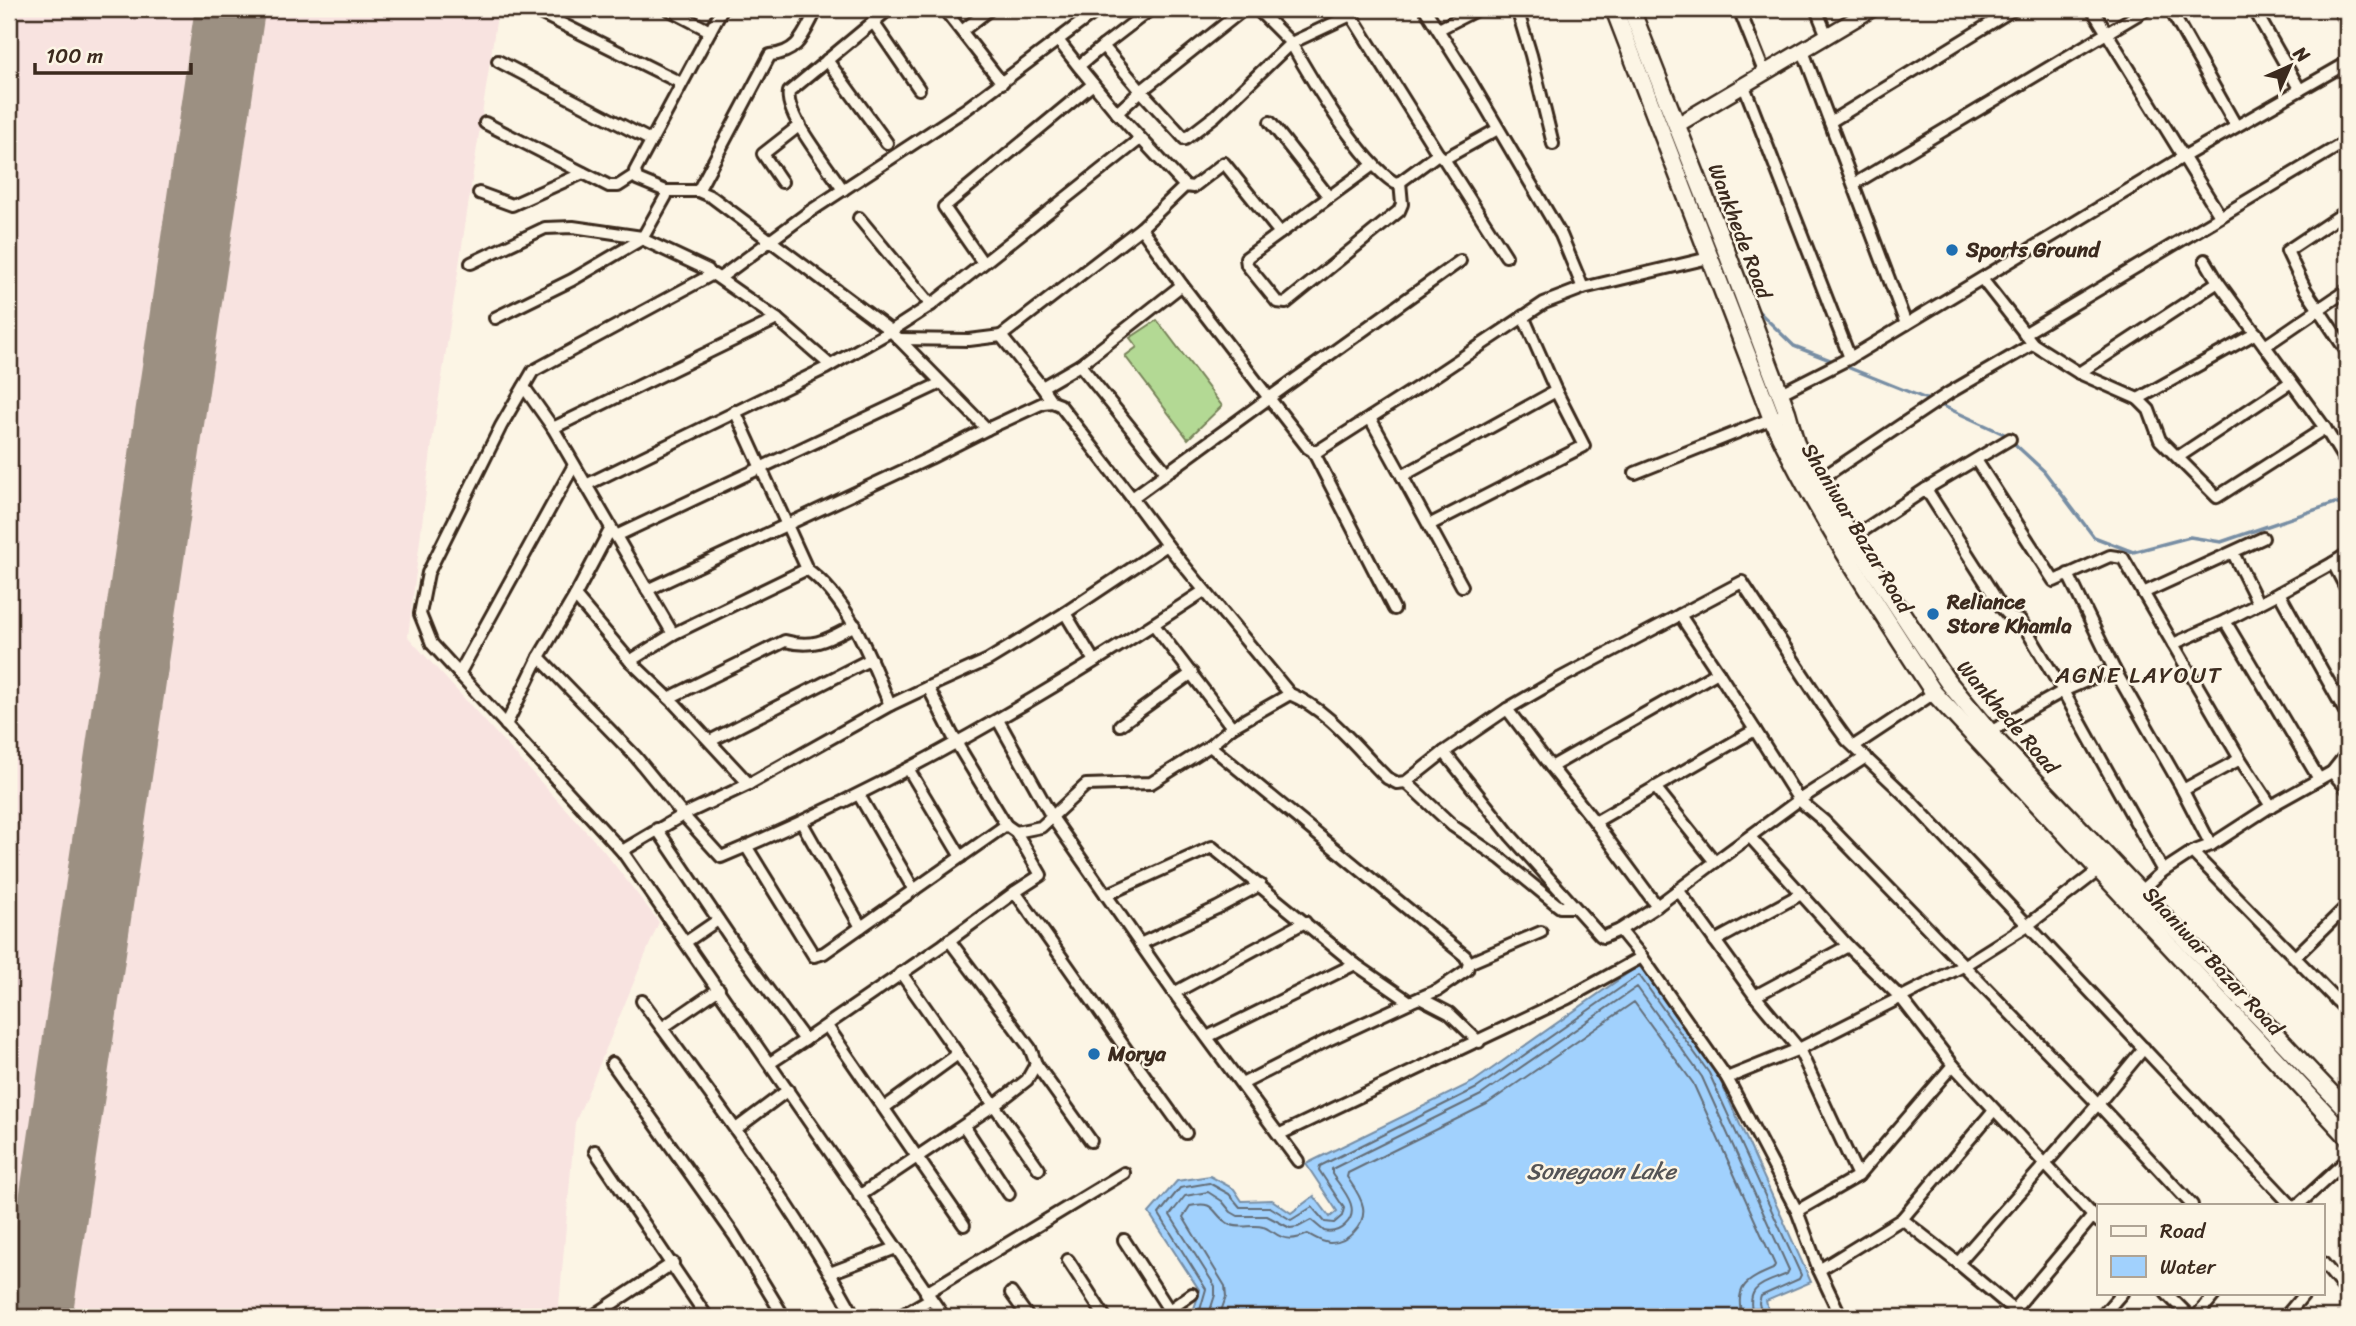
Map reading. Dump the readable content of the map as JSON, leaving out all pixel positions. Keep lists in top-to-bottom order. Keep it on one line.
{"streets":{"main road":["Wankhede Road","Shaniwar Bazar Road"]},"crossings":[["Wankhede Road","Shaniwar Bazar Road"]],"districts":["AGNE LAYOUT"],"water":["Sonegaon Lake"],"places":["Sports Ground","Reliance Store Khamla","Morya"],"legend":["Road","Water"],"scale_bar":"100 m","north":"top right"}
